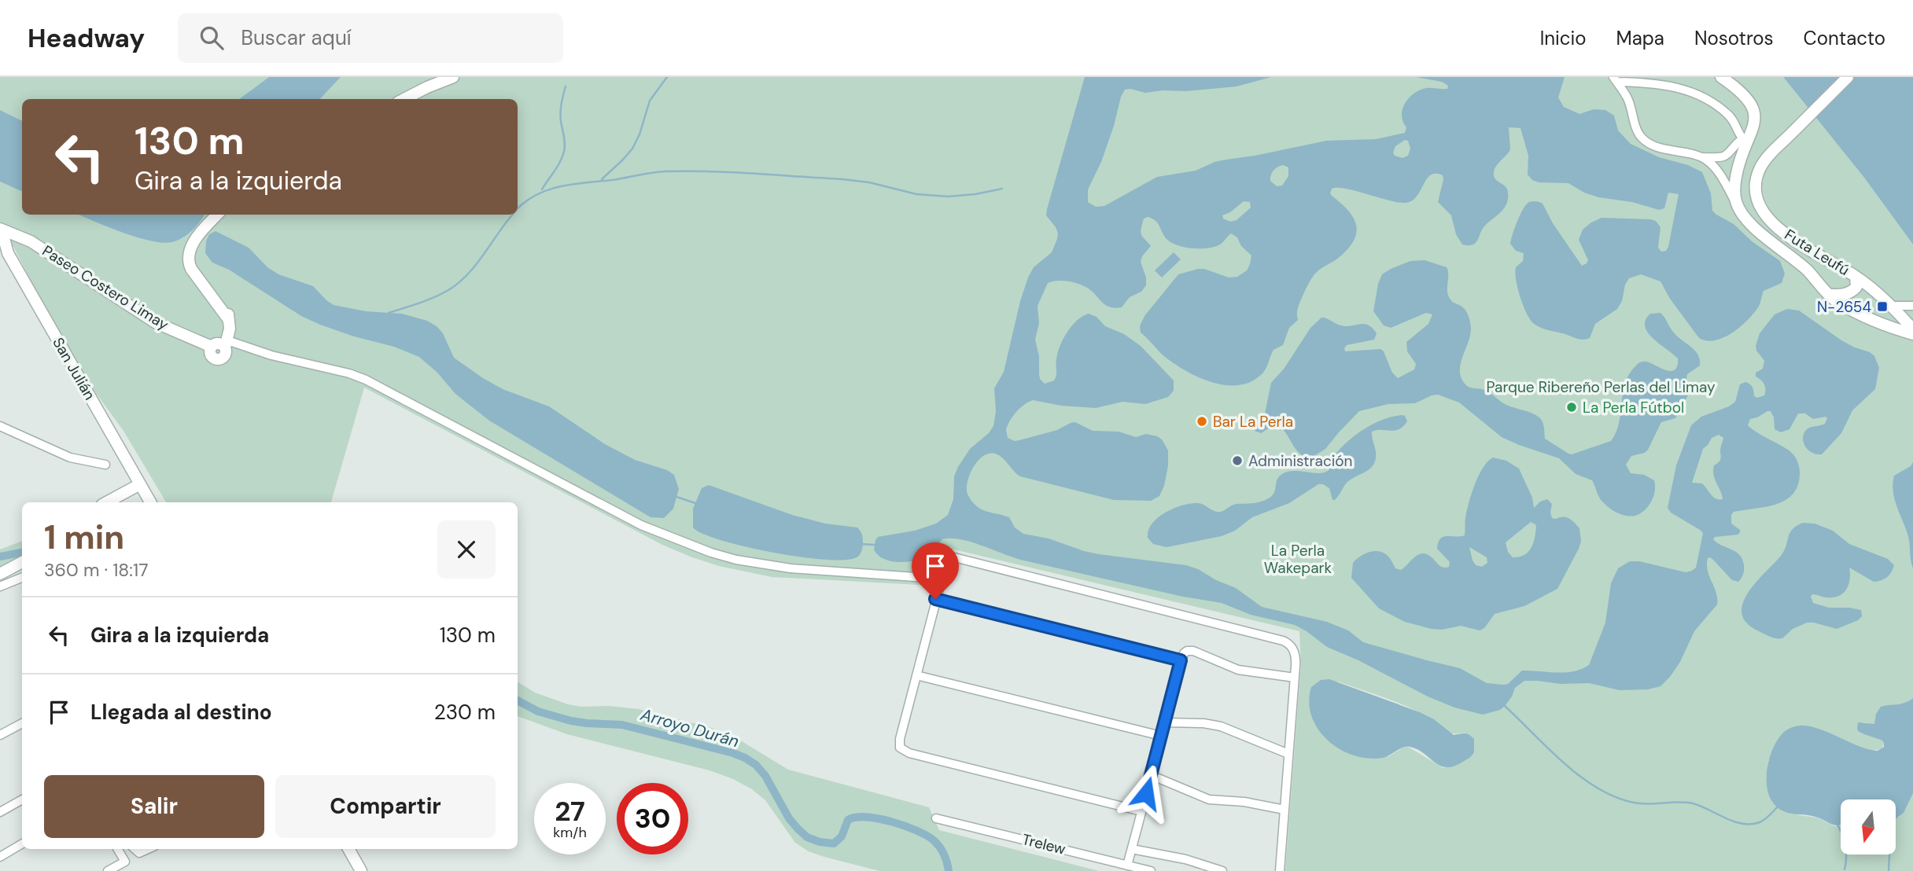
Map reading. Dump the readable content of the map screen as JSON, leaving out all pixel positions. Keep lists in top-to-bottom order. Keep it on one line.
{"streets":{"street":["Futa Leufú","Paseo Costero Limay","San Julián","Trelew"]},"crossings":[["Paseo Costero Limay","San Julián"]],"water":["Arroyo Durán"],"parks":["Parque Ribereño Perlas del Limay","La Perla Wakepark"],"places":{"transit":["N-2654"],"other":["La Perla Fútbol","Bar La Perla","Administración"]},"north":"bottom","page":{"header":"Headway","search":"Buscar aquí","nav":["Inicio","Mapa","Nosotros","Contacto"],"turn":["130 m","Gira a la izquierda"],"heading":["1 min","360 m · 18:17"],"list":[{"name":"Gira a la izquierda","value":"130 m"},{"name":"Llegada al destino","value":"230 m"}],"buttons":["Salir","Compartir"],"speed":"27 km/h","limit":"30"}}
